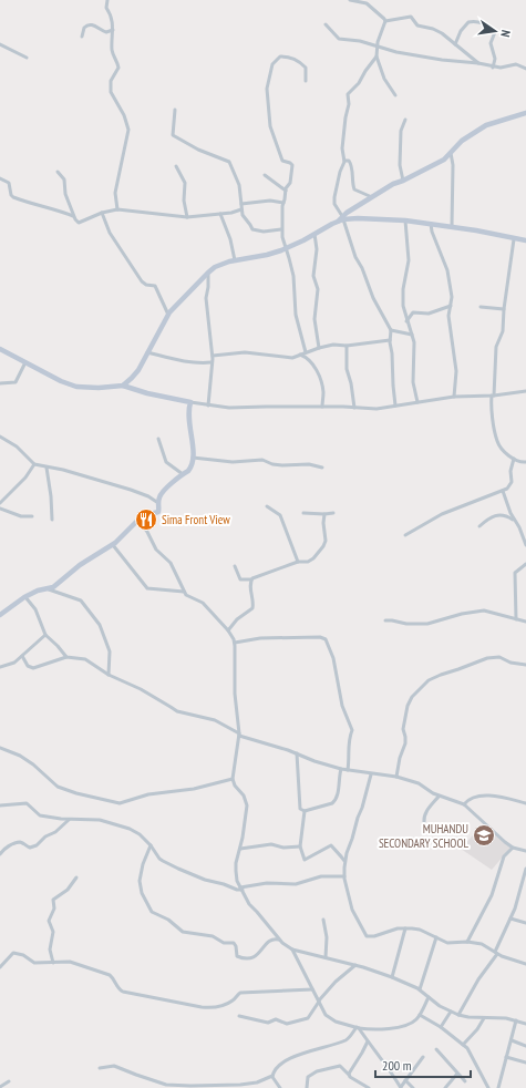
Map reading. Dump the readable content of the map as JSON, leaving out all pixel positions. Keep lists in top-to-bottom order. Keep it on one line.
{"places":{"restaurant":["Sima Front View"],"school or university":["MUHANDU SECONDARY SCHOOL"]},"scale_bar":"200 m","north":"right"}
